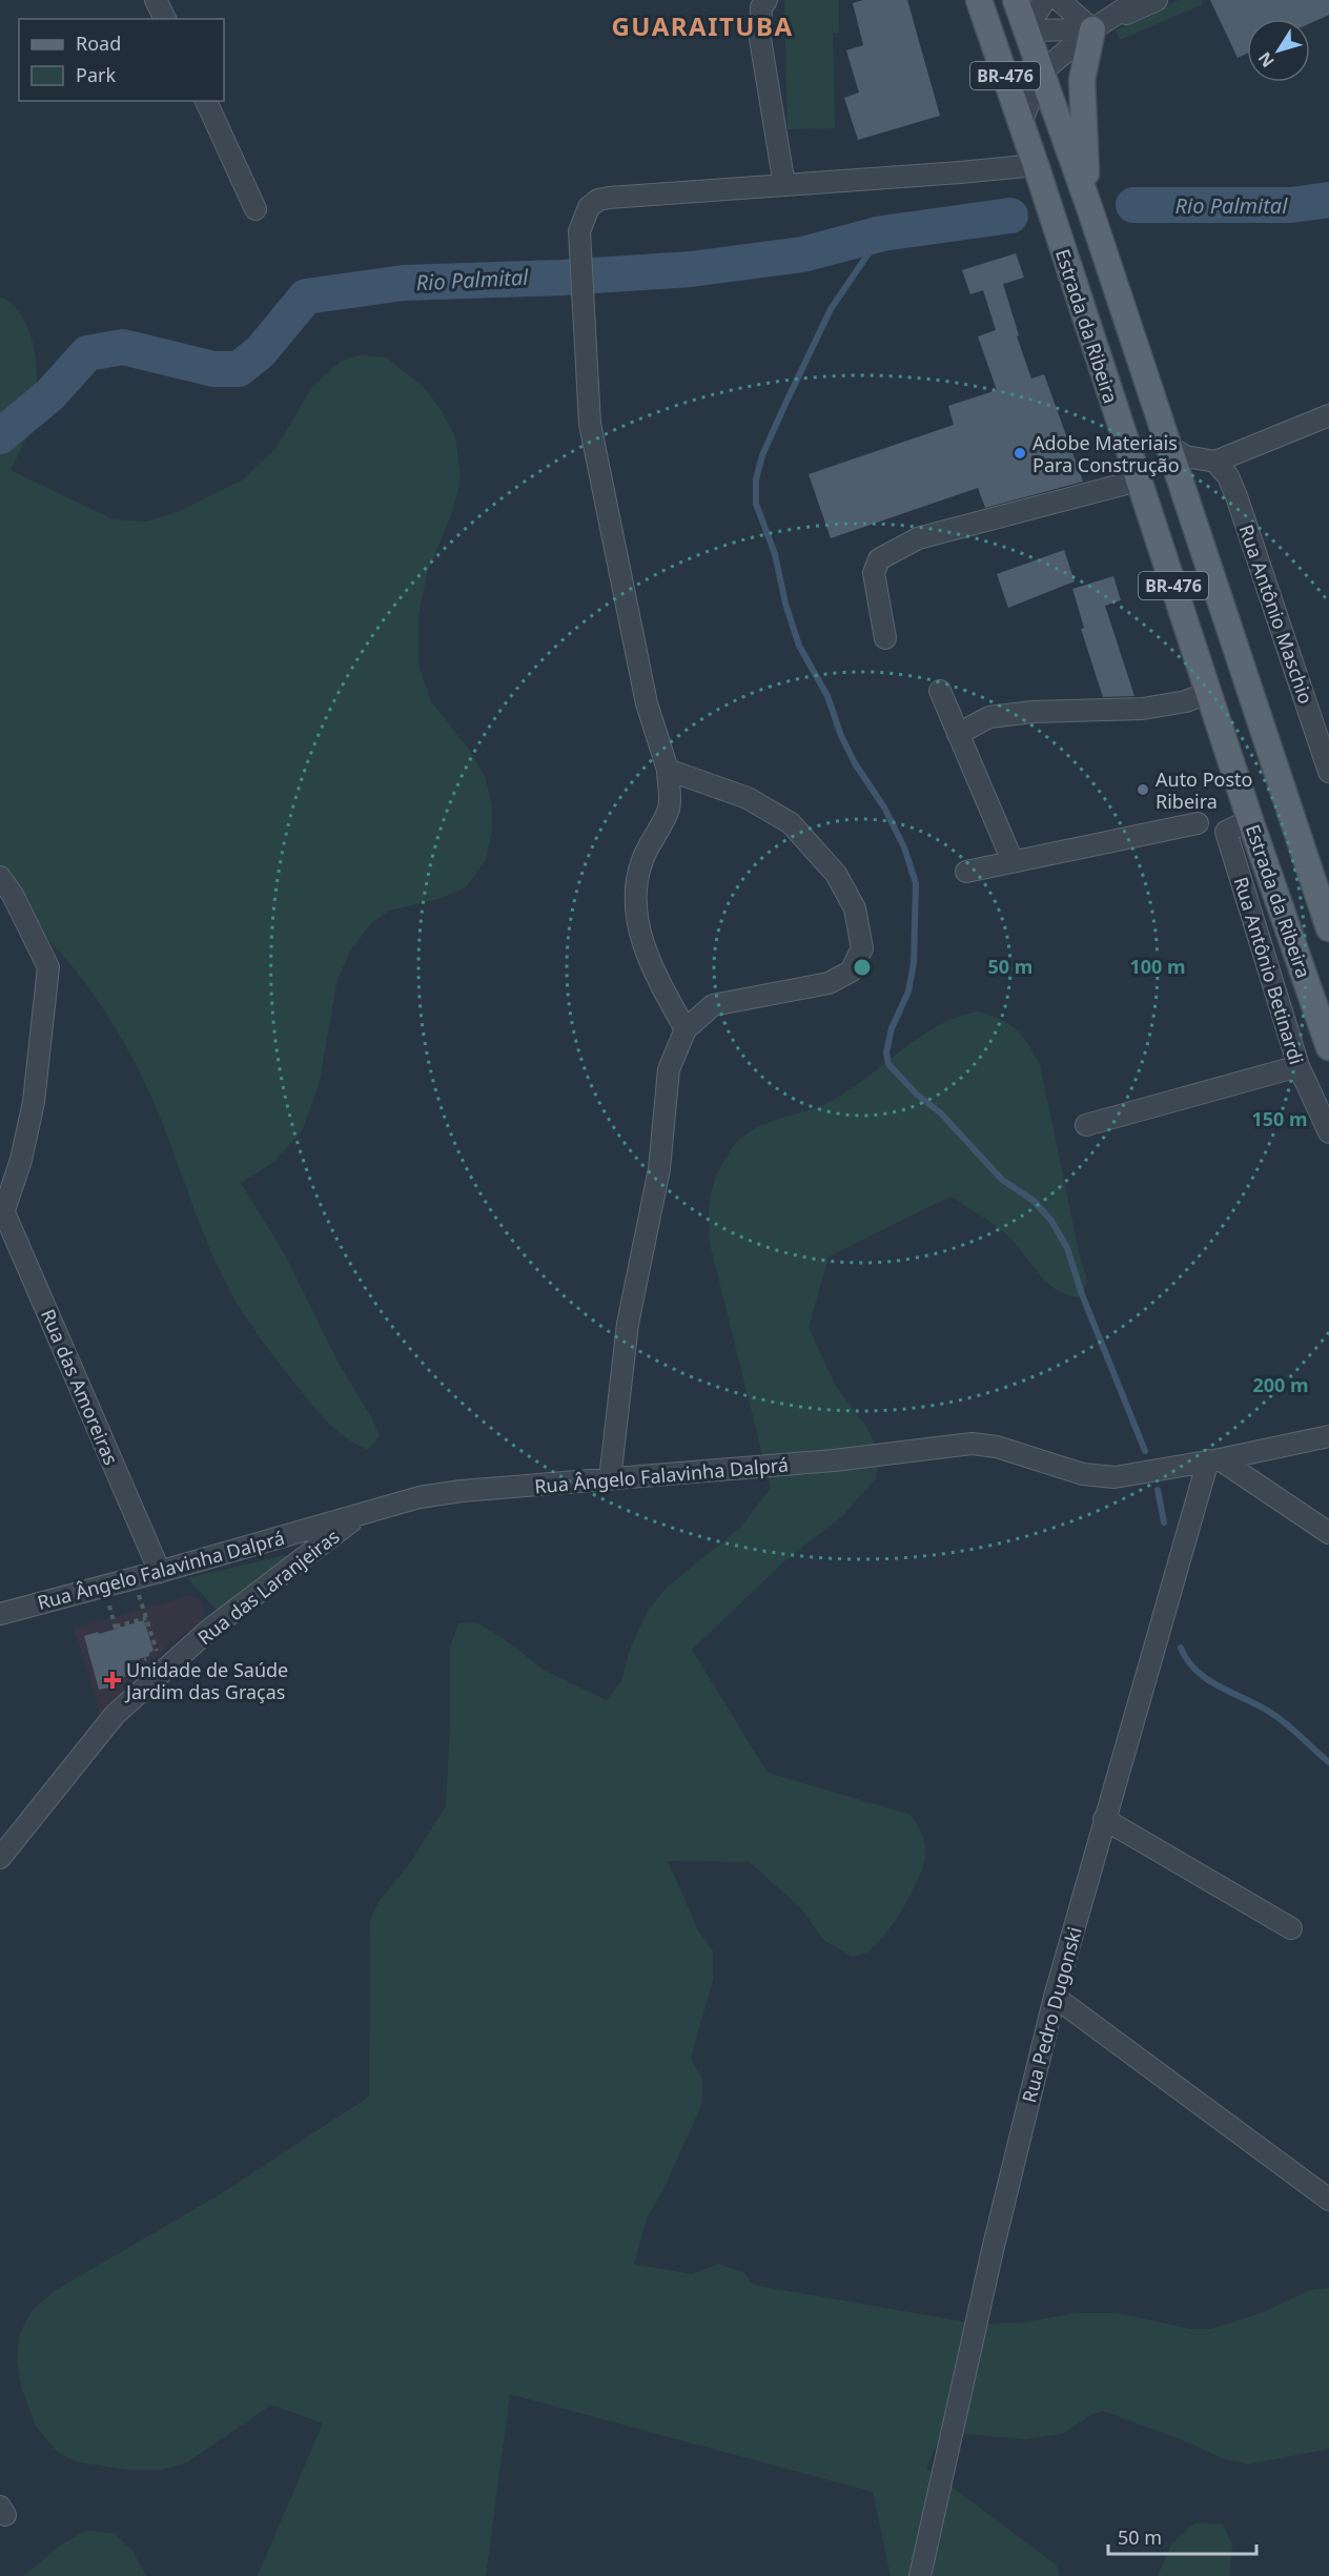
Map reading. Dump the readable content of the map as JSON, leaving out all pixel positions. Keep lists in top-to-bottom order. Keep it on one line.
{"streets":{"main road":["BR-476","Estrada da Ribeira"],"street":["Rua Antônio Maschio","Rua Antônio Betinardi","Rua das Amoreiras","Rua Ângelo Falavinha Dalprá","Rua das Laranjeiras","Rua Pedro Dugonski"]},"crossings":[["Estrada da Ribeira","Rua Antônio Betinardi"],["Rua das Amoreiras","Rua Ângelo Falavinha Dalprá"],["Rua Ângelo Falavinha Dalprá","Rua das Laranjeiras"],["Rua Ângelo Falavinha Dalprá","Rua Pedro Dugonski"]],"districts":["GUARAITUBA"],"water":["Rio Palmital"],"places":{"other":["Adobe Materiais Para Construção","Auto Posto Ribeira"],"health":["Unidade de Saúde Jardim das Graças"]},"legend":["Road","Park"],"scale_bar":"50 m","north":"bottom left","rings":["50 m","100 m","150 m","200 m"]}
